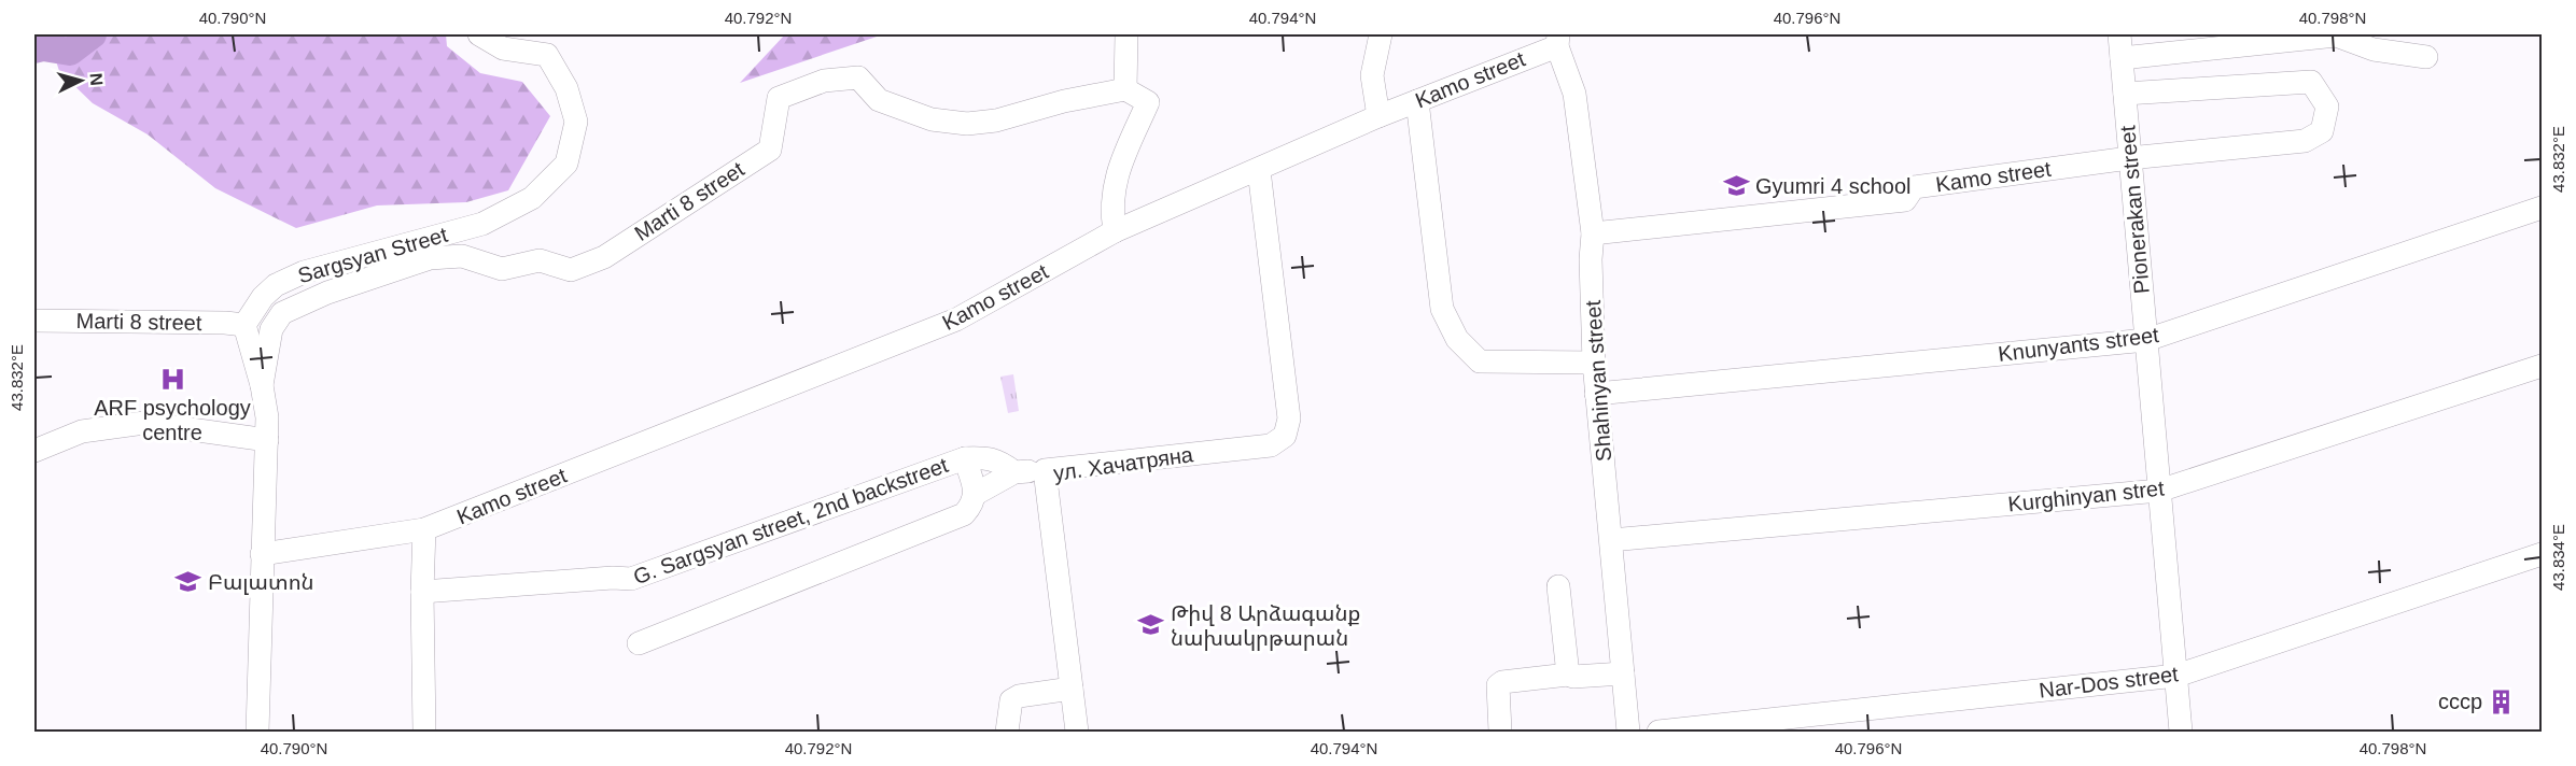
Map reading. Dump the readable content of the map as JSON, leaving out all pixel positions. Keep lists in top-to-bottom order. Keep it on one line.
{"streets":{"street":["Kamo street","Marti 8 street","Pionerakan street","Sargsyan Street","Knunyants street","Shahinyan street","ул. Хачатряна","Kurghinyan stret","G. Sargsyan street, 2nd backstreet","Nar-Dos street"]},"crossings":[["Kamo street","Pionerakan street"],["Kamo street","Shahinyan street"],["Kamo street","ул. Хачатряна"],["Marti 8 street","Sargsyan Street"],["Pionerakan street","Knunyants street"],["Pionerakan street","Kurghinyan stret"],["Pionerakan street","Nar-Dos street"],["Knunyants street","Shahinyan street"],["Shahinyan street","Kurghinyan stret"]],"places":{"school or university":["Gyumri 4 school","Բալատոն","Թիվ 8 Արձագանք նախակրթարան"],"hospital":["ARF psychology centre"],"building":["ссср"]},"north":"right","coordinates":["40.790°N","40.792°N","40.794°N","40.796°N","40.798°N","43.832°E","43.834°E"]}
